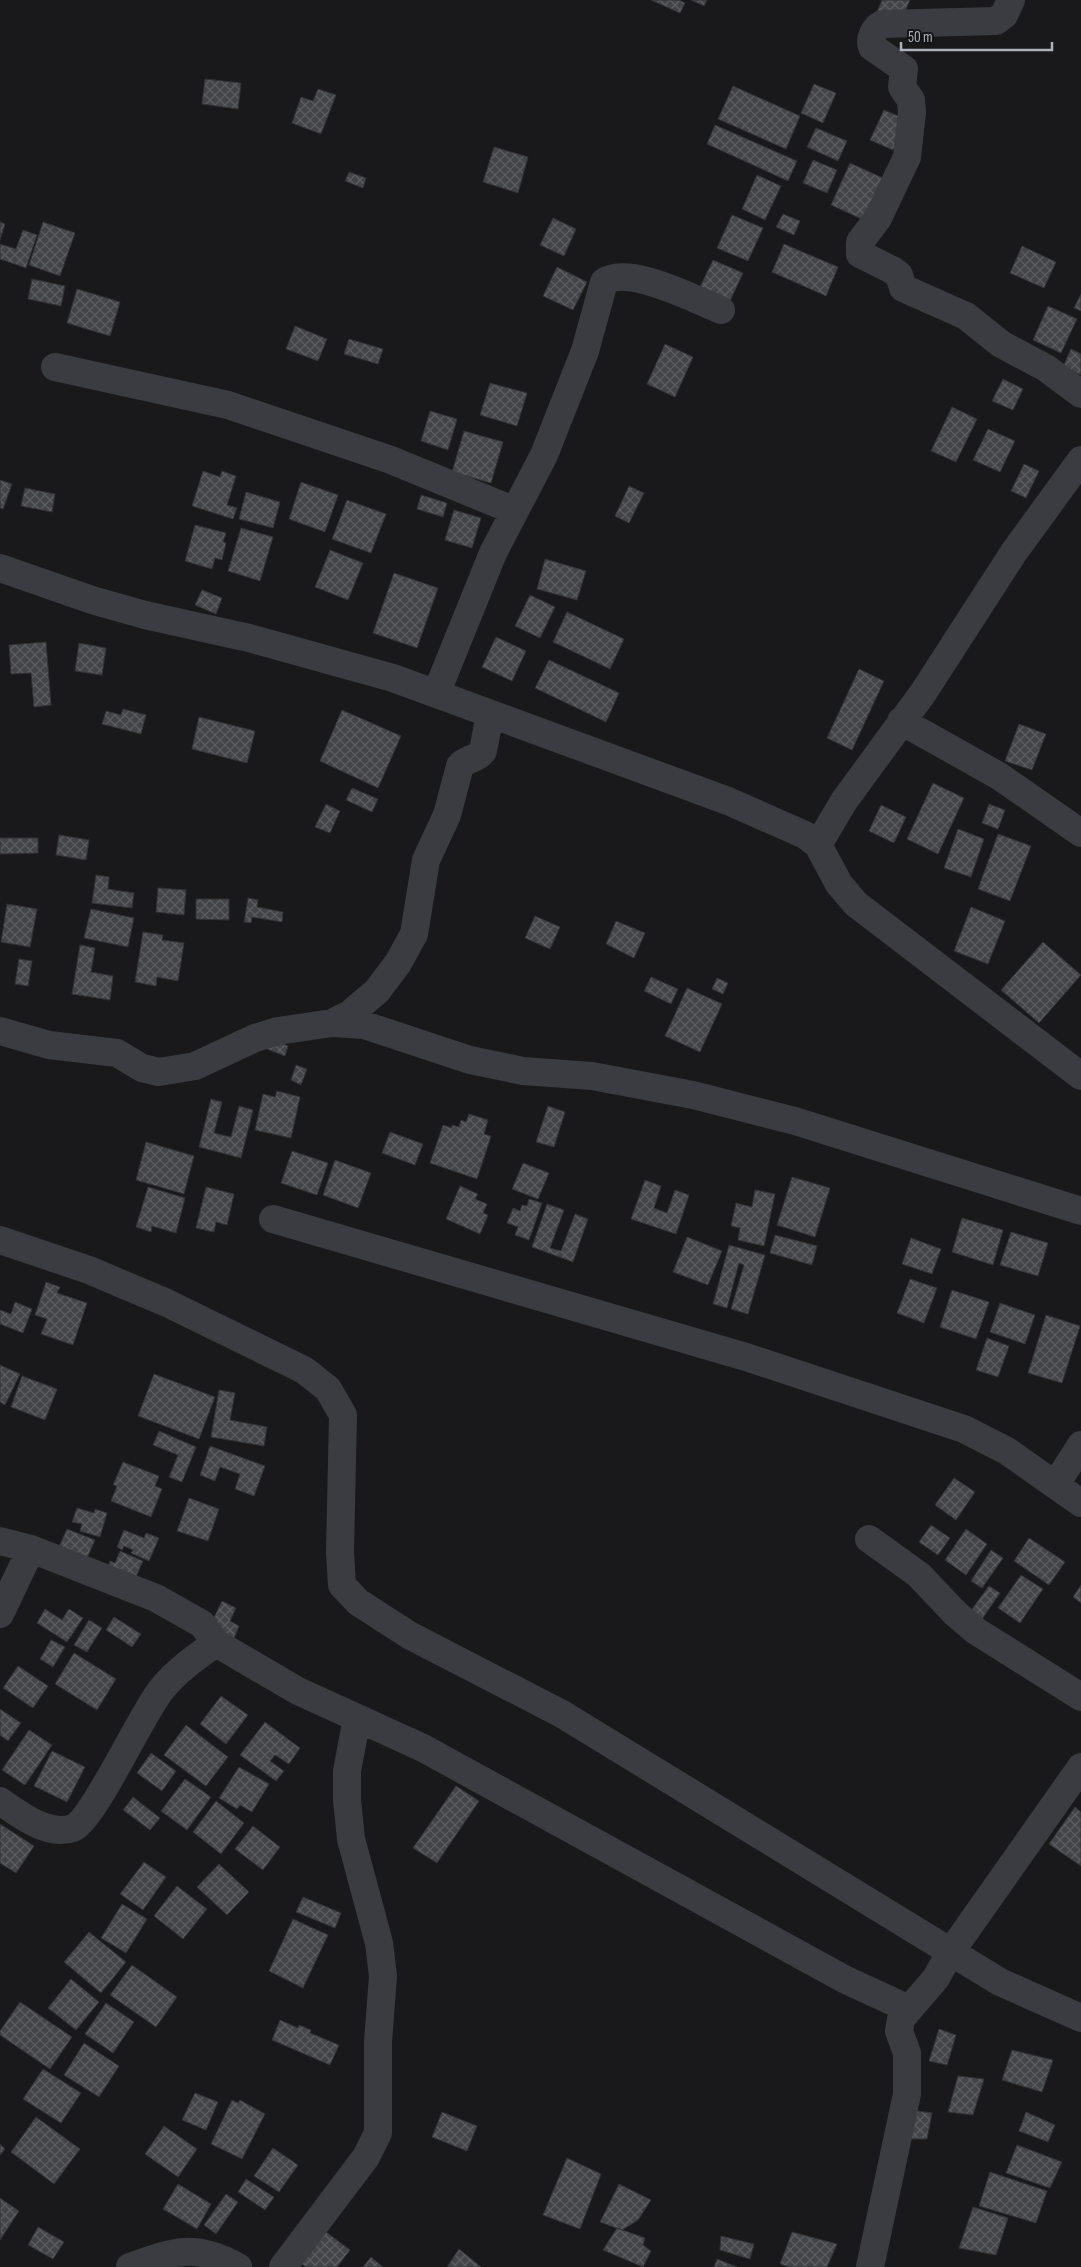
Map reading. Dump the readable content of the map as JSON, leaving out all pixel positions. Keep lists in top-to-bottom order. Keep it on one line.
{"scale_bar":"50 m"}
